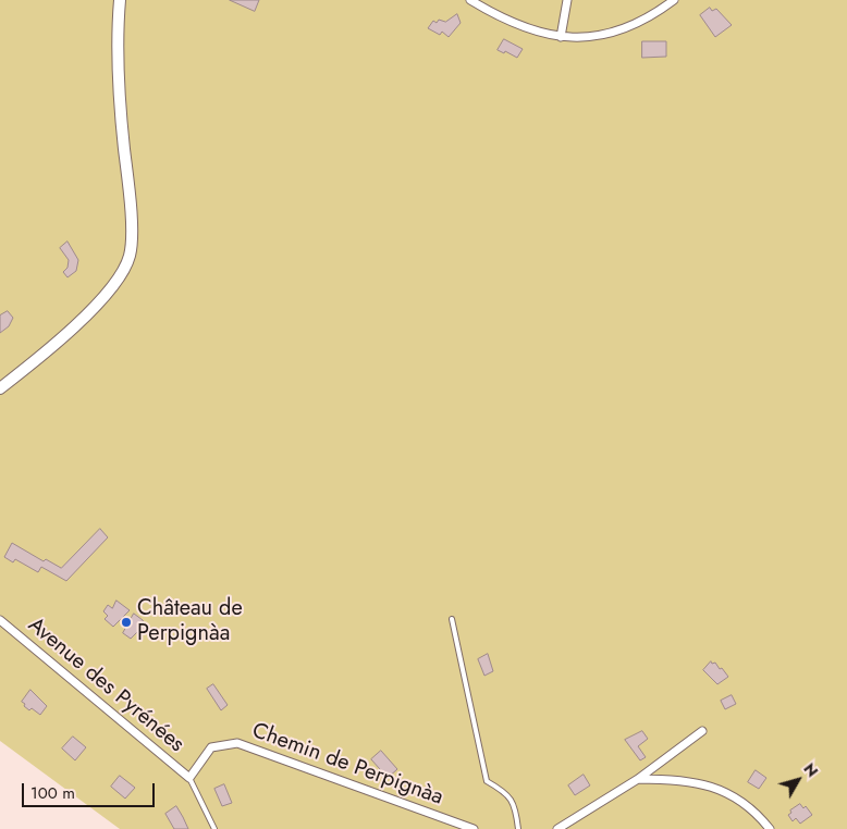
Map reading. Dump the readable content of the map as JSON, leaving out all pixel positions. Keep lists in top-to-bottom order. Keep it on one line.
{"streets":{"street":["Avenue des Pyrénées","Chemin de Perpignàa"]},"crossings":[["Avenue des Pyrénées","Chemin de Perpignàa"]],"places":["Château de Perpignàa"],"scale_bar":"100 m","north":"top right"}
